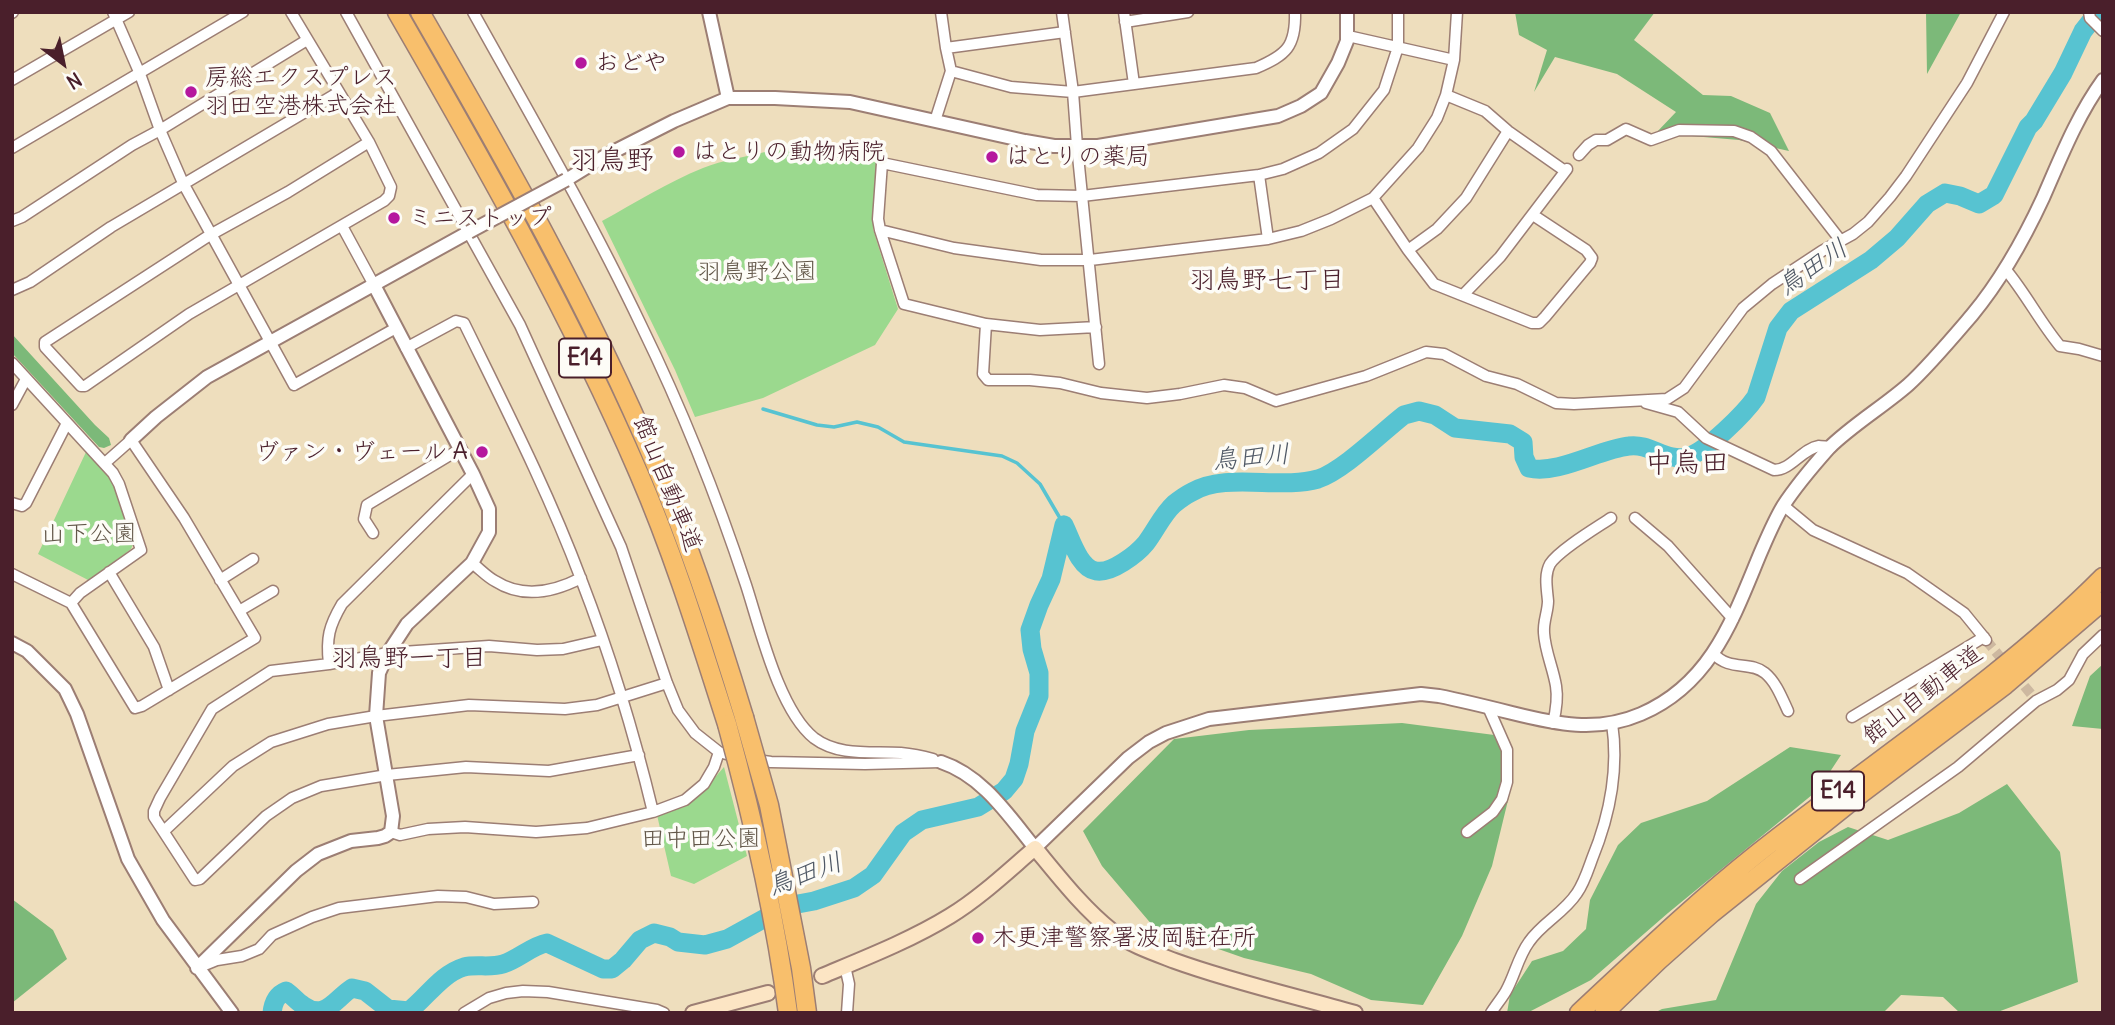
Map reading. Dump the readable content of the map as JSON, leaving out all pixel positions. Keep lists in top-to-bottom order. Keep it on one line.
{"streets":{"highway":["E14","館山自動車道"]},"districts":["羽鳥野","羽鳥野七丁目","中烏田","羽鳥野一丁目"],"water":["鳥田川"],"parks":["羽鳥野公園","山下公園","田中田公園"],"places":["おどや","房総エクスプレス 羽田空港株式会社","はとりの動物病院","はとりの薬局","ミニストップ","ヴァン・ヴェール A","木更津警察署波岡駐在所"],"north":"bottom right"}
